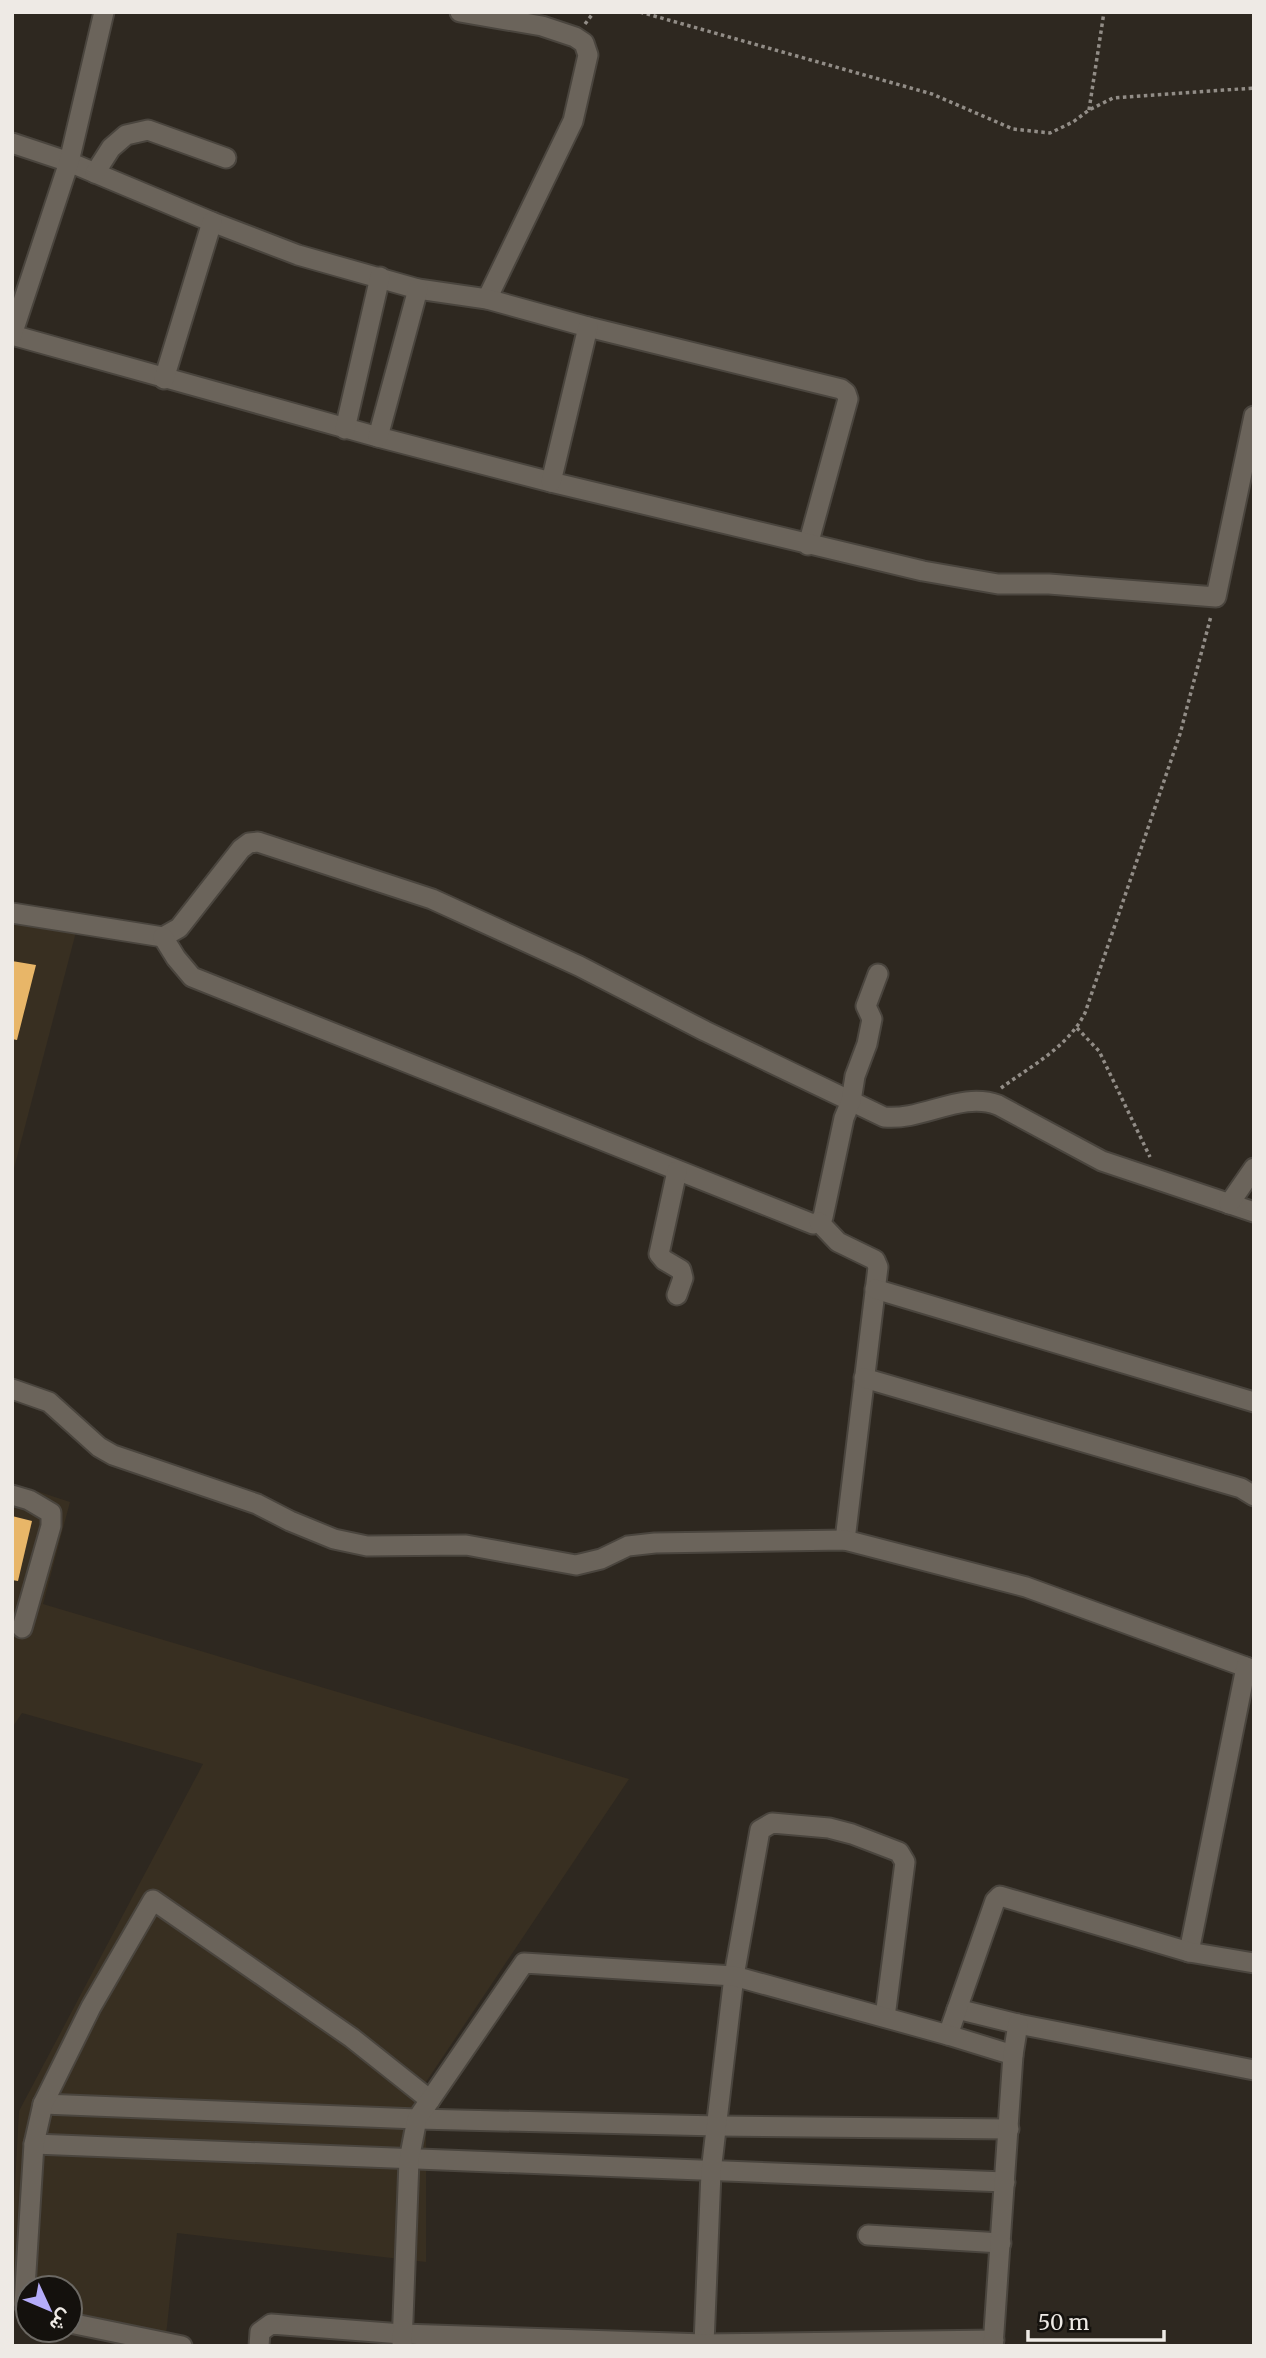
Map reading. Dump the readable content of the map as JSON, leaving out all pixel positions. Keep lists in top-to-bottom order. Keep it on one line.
{"scale_bar":"50 m","north":"bottom right"}
